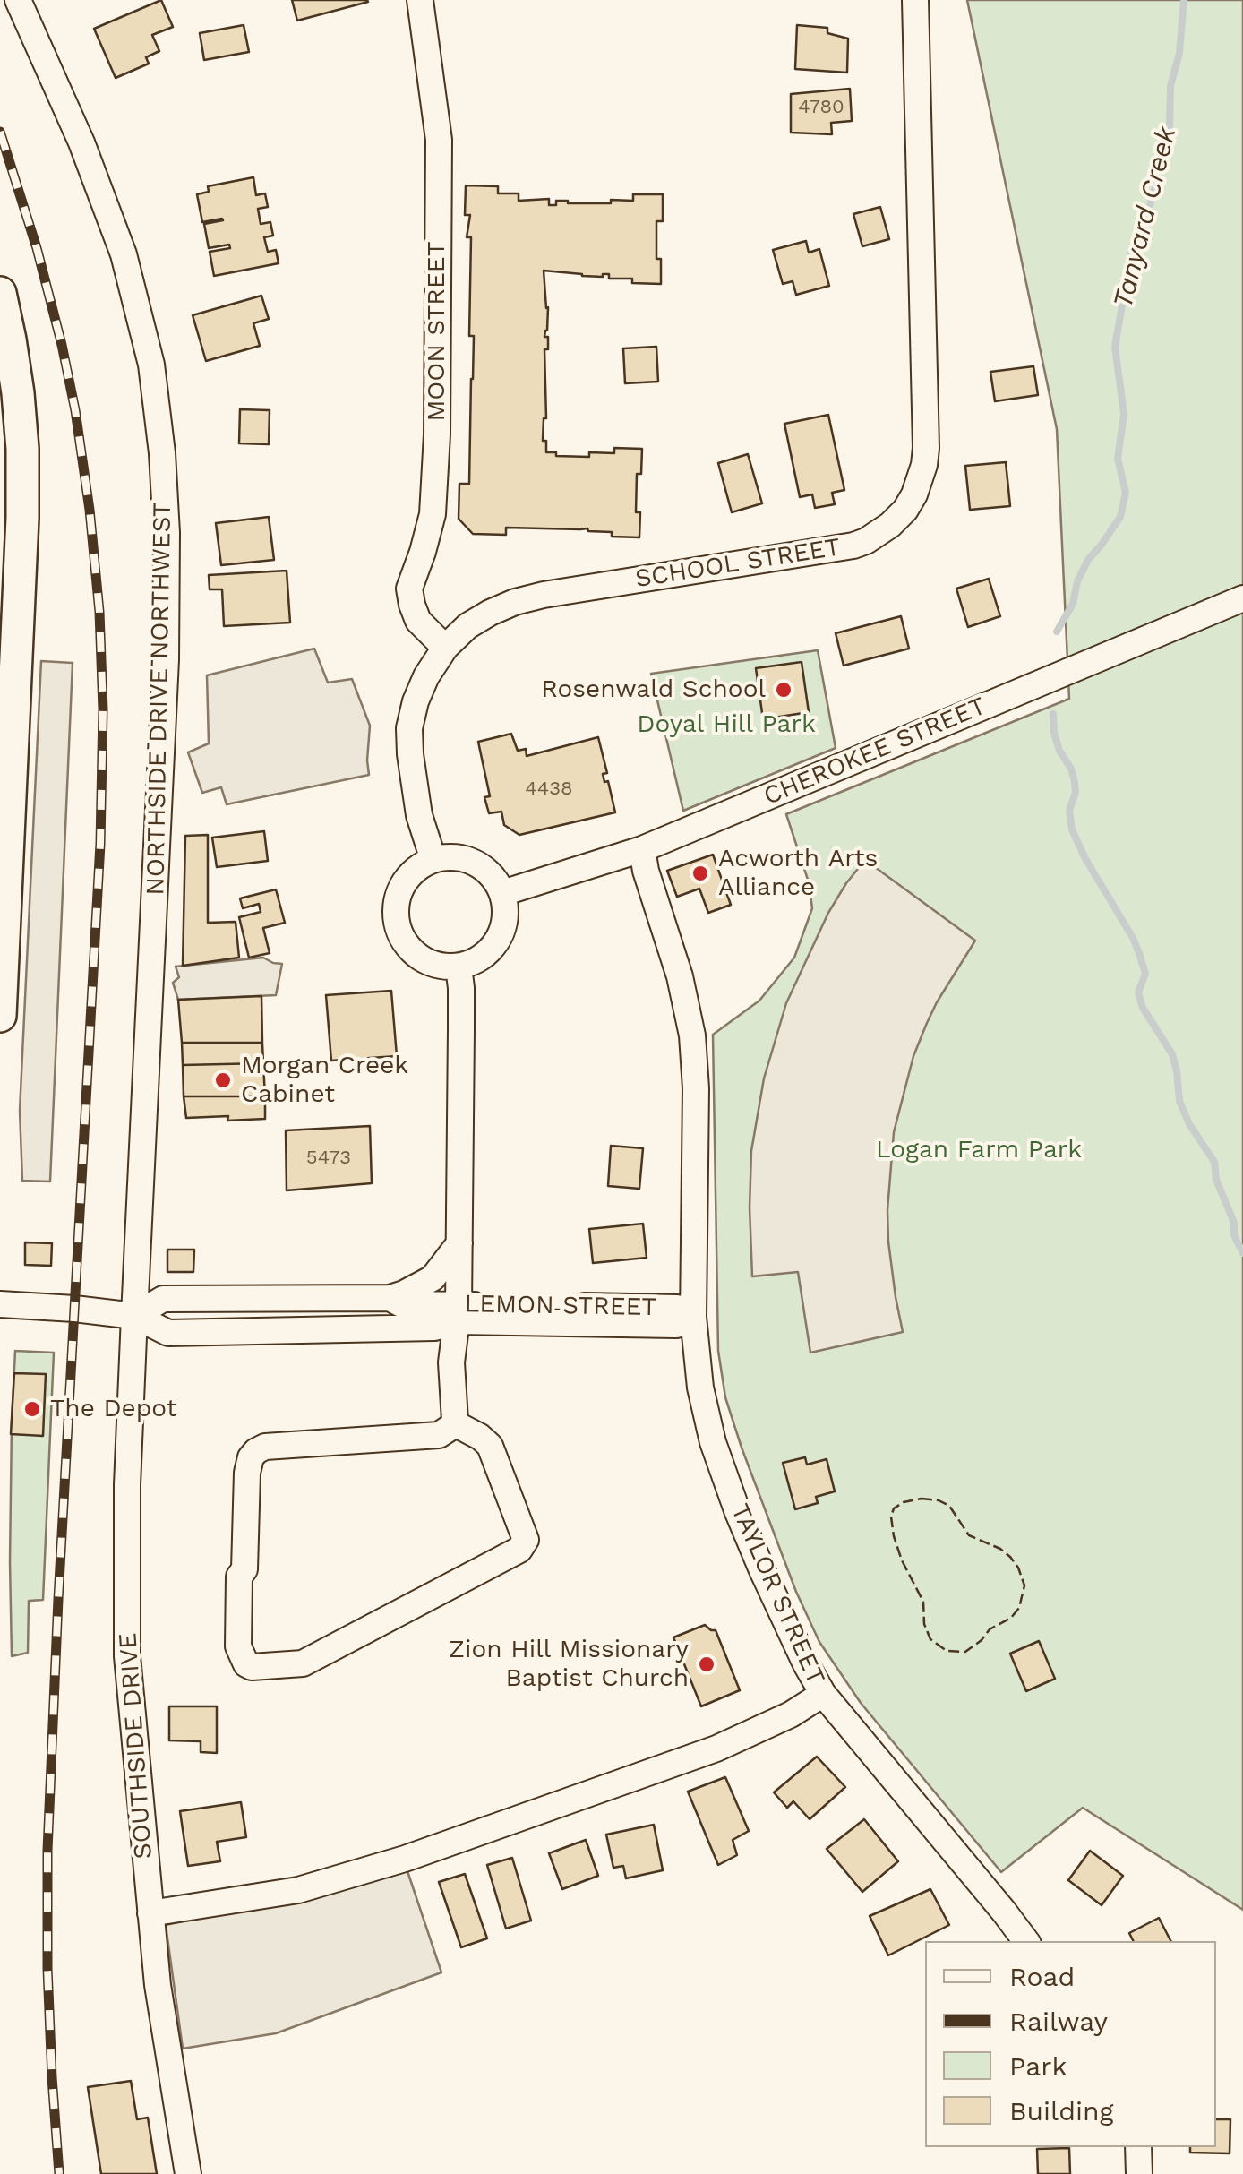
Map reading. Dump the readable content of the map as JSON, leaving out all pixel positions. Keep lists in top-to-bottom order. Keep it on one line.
{"streets":{"street":["MOON STREET","SCHOOL STREET","NORTHSIDE DRIVE NORTHWEST","CHEROKEE STREET","LEMON STREET","TAYLOR STREET","SOUTHSIDE DRIVE"]},"crossings":[["MOON STREET","SCHOOL STREET"],["SCHOOL STREET","CHEROKEE STREET"],["NORTHSIDE DRIVE NORTHWEST","LEMON STREET"],["NORTHSIDE DRIVE NORTHWEST","SOUTHSIDE DRIVE"],["CHEROKEE STREET","TAYLOR STREET"],["LEMON STREET","TAYLOR STREET"],["LEMON STREET","SOUTHSIDE DRIVE"],["TAYLOR STREET","SOUTHSIDE DRIVE"]],"water":["Tanyard Creek"],"parks":["Doyal Hill Park","Logan Farm Park"],"places":["Rosenwald School","Acworth Arts Alliance","Morgan Creek Cabinet","The Depot","Zion Hill Missionary Baptist Church"],"house_numbers":["4780","4438","5473"],"legend":["Road","Railway","Park","Building"]}
